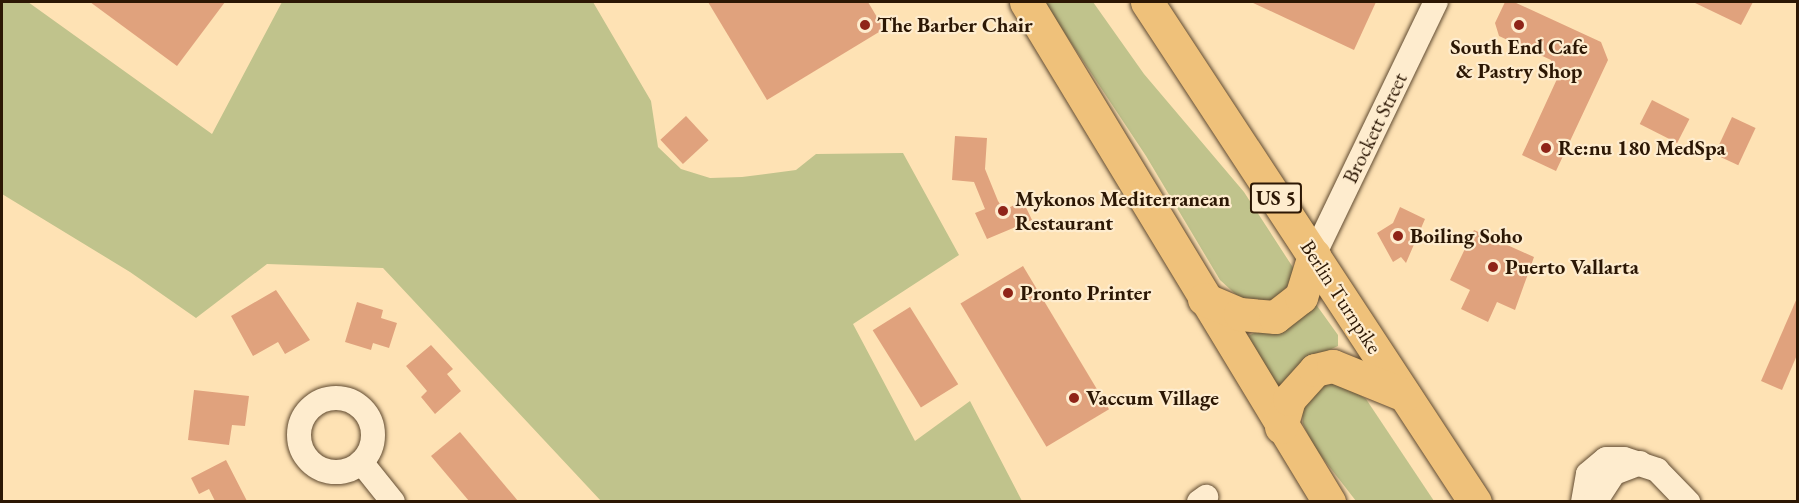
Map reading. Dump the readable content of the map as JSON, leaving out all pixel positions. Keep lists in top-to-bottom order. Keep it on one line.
{"streets":{"highway":["US 5","Berlin Turnpike"],"street":["Brockett Street"]},"crossings":[["Brockett Street","Berlin Turnpike"]],"places":["The Barber Chair","South End Cafe & Pastry Shop","Re:nu 180 MedSpa","Mykonos Mediterranean Restaurant","Boiling Soho","Puerto Vallarta","Pronto Printer","Vaccum Village"]}
